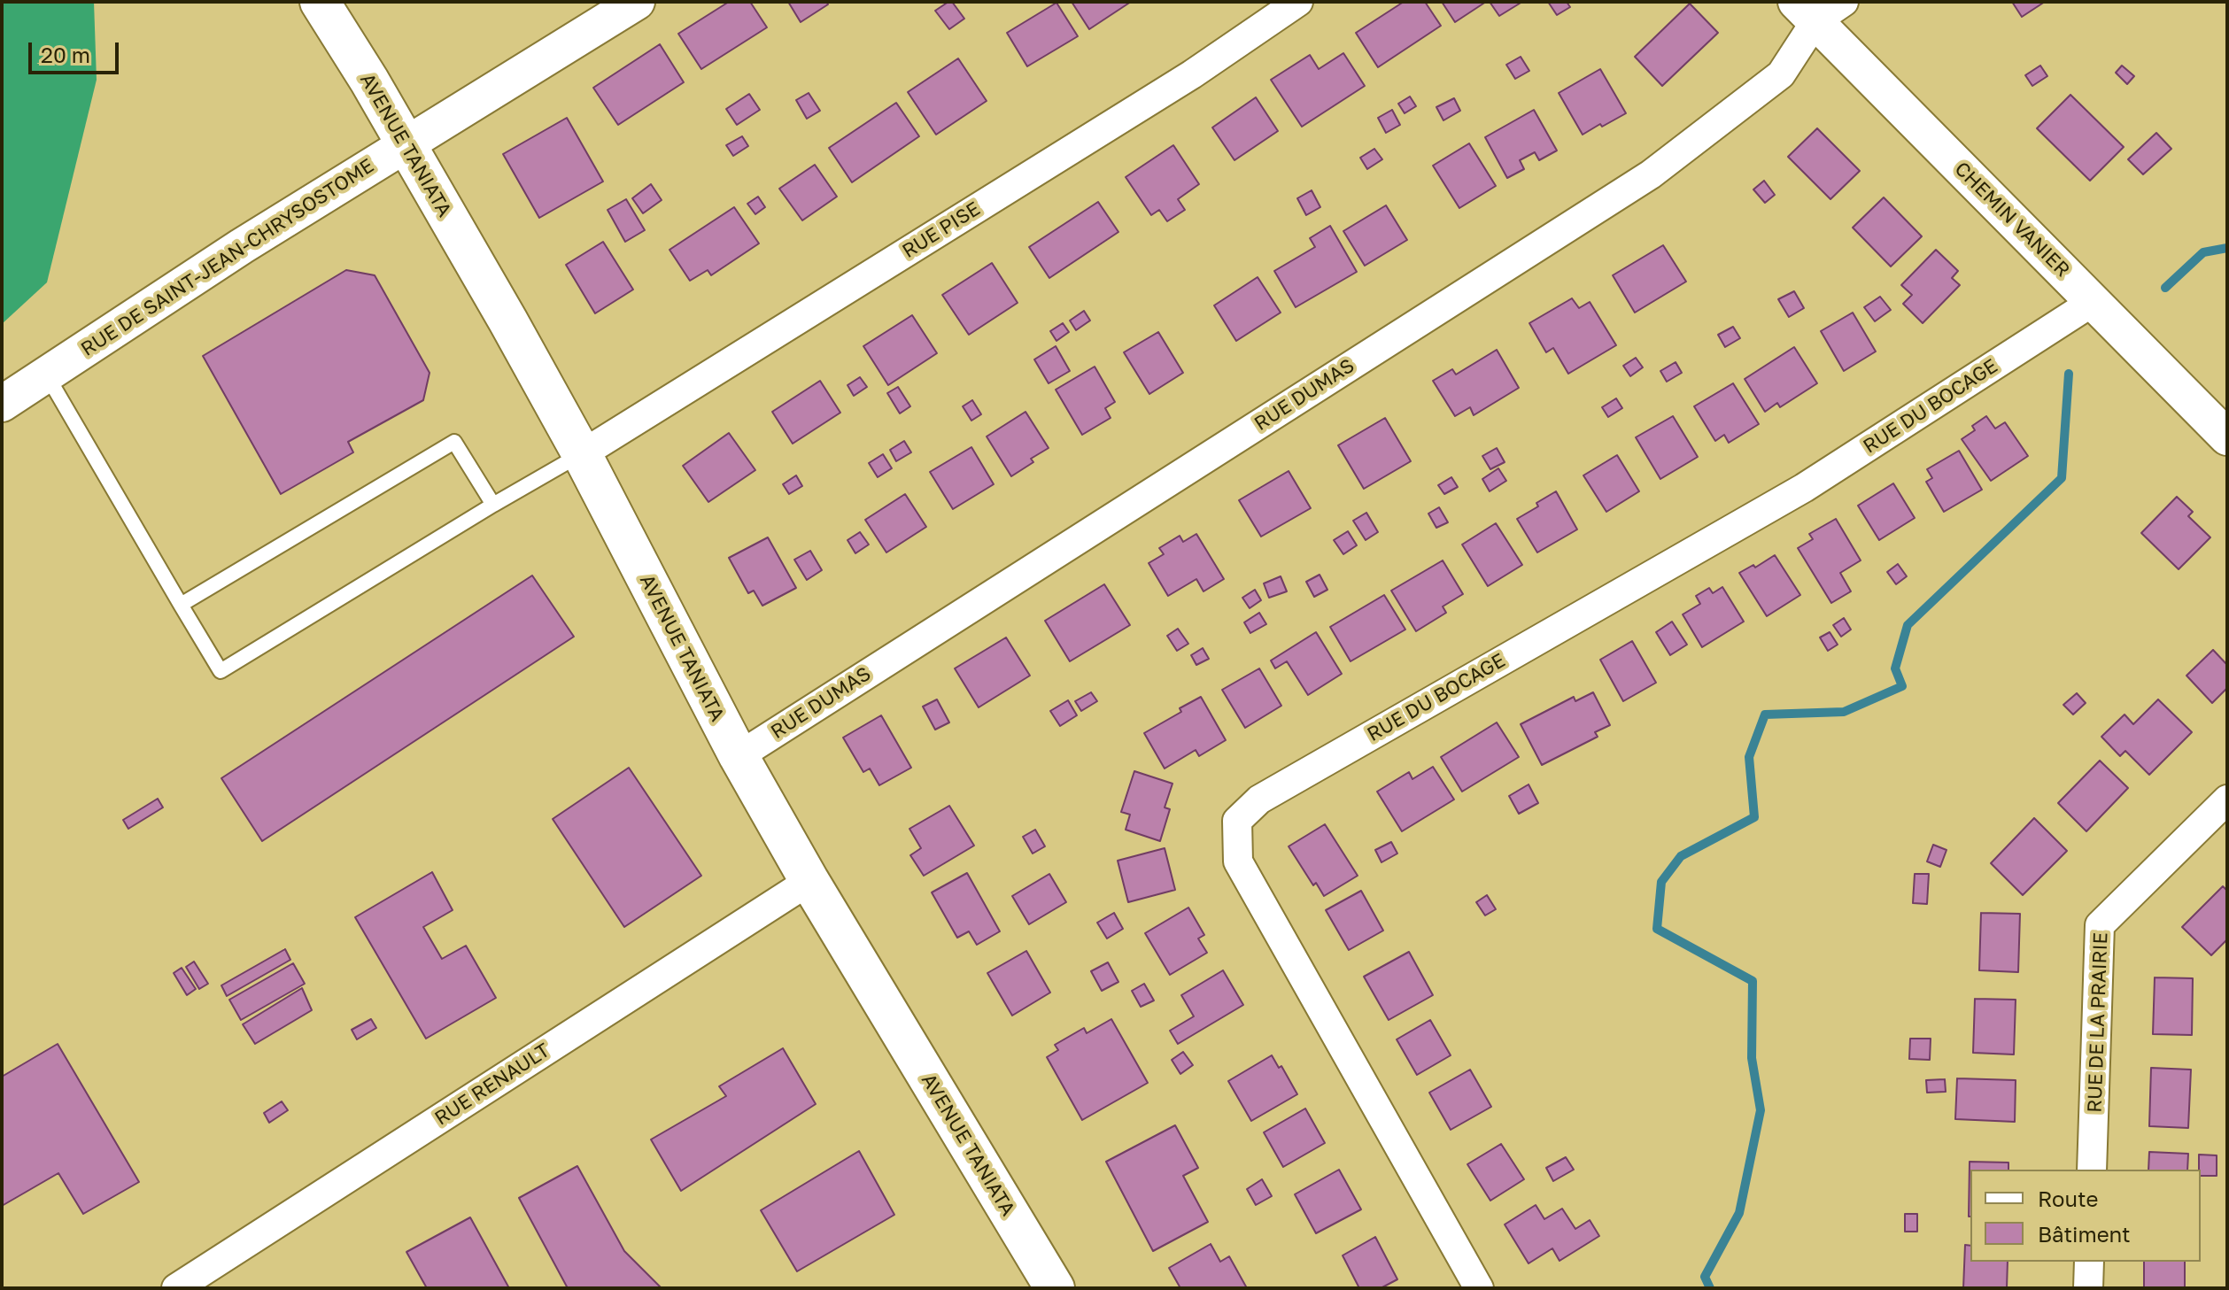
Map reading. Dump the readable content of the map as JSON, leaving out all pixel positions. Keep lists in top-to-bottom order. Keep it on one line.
{"streets":{"main road":["AVENUE TANIATA"],"street":["CHEMIN VANIER","RUE PISE","RUE DE SAINT-JEAN-CHRYSOSTOME","RUE DUMAS","RUE DU BOCAGE","RUE DE LA PRAIRIE","RUE RENAULT"]},"crossings":[["AVENUE TANIATA","RUE PISE"],["AVENUE TANIATA","RUE DE SAINT-JEAN-CHRYSOSTOME"],["AVENUE TANIATA","RUE DUMAS"],["AVENUE TANIATA","RUE RENAULT"],["CHEMIN VANIER","RUE DUMAS"],["CHEMIN VANIER","RUE DU BOCAGE"]],"legend":["Route","Bâtiment"],"scale_bar":"20 m"}
